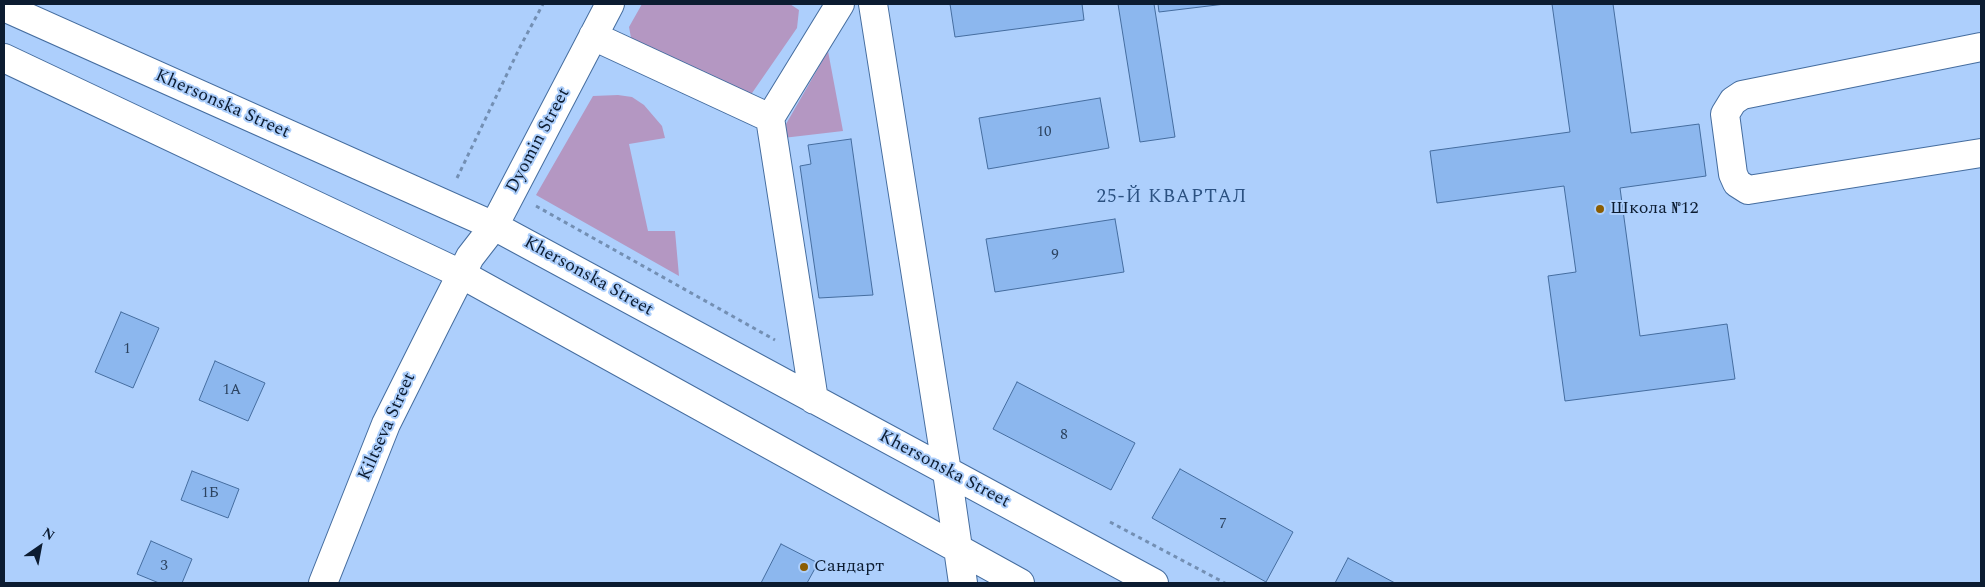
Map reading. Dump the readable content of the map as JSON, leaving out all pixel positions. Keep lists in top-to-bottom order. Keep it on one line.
{"streets":{"street":["Khersonska Street","Dyomin Street","Kiltseva Street"]},"crossings":[["Khersonska Street","Dyomin Street"],["Dyomin Street","Kiltseva Street"]],"districts":["25-Й КВАРТАЛ"],"places":["Школа №12","Сандарт"],"house_numbers":["10","9","1","1А","8","1Б","7","3"],"north":"top right"}
